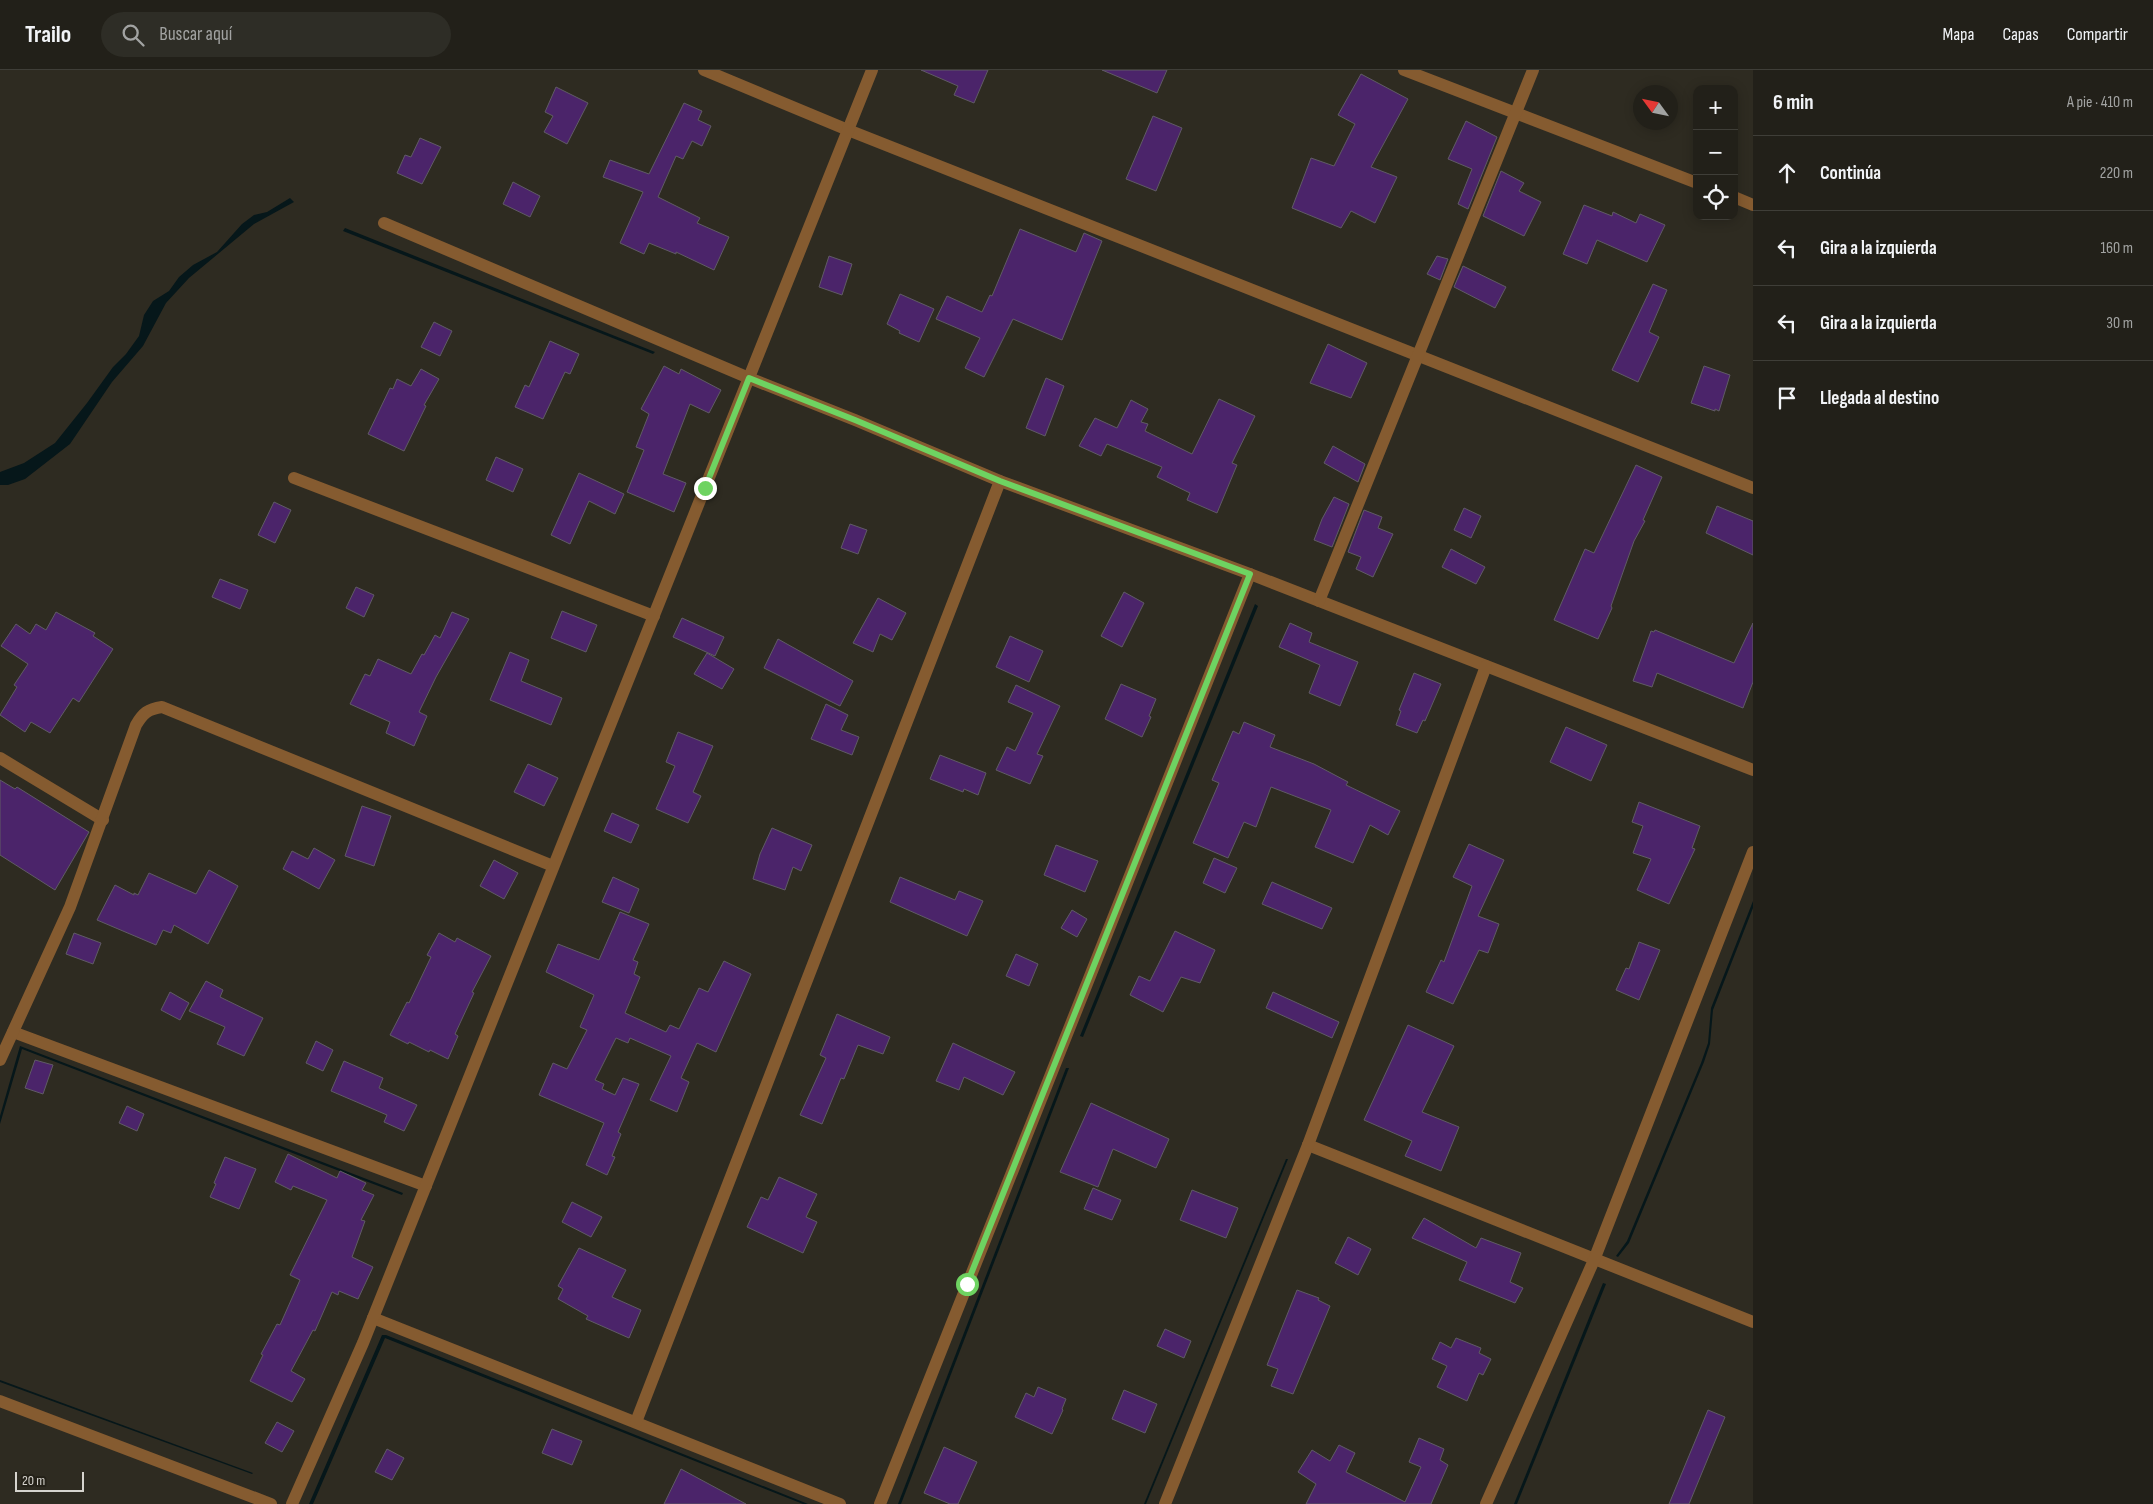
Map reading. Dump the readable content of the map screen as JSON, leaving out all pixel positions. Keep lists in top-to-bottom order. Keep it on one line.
{"scale_bar":"20 m","north":"top left","page":{"header":"Trailo","search":"Buscar aquí","nav":["Mapa","Capas","Compartir"],"heading":["6 min","A pie · 410 m"],"map_buttons":["+","−"],"list":[["Continúa","220 m"],["Gira a la izquierda","160 m"],["Gira a la izquierda","30 m"],"Llegada al destino"],"scale":"20 m"}}
